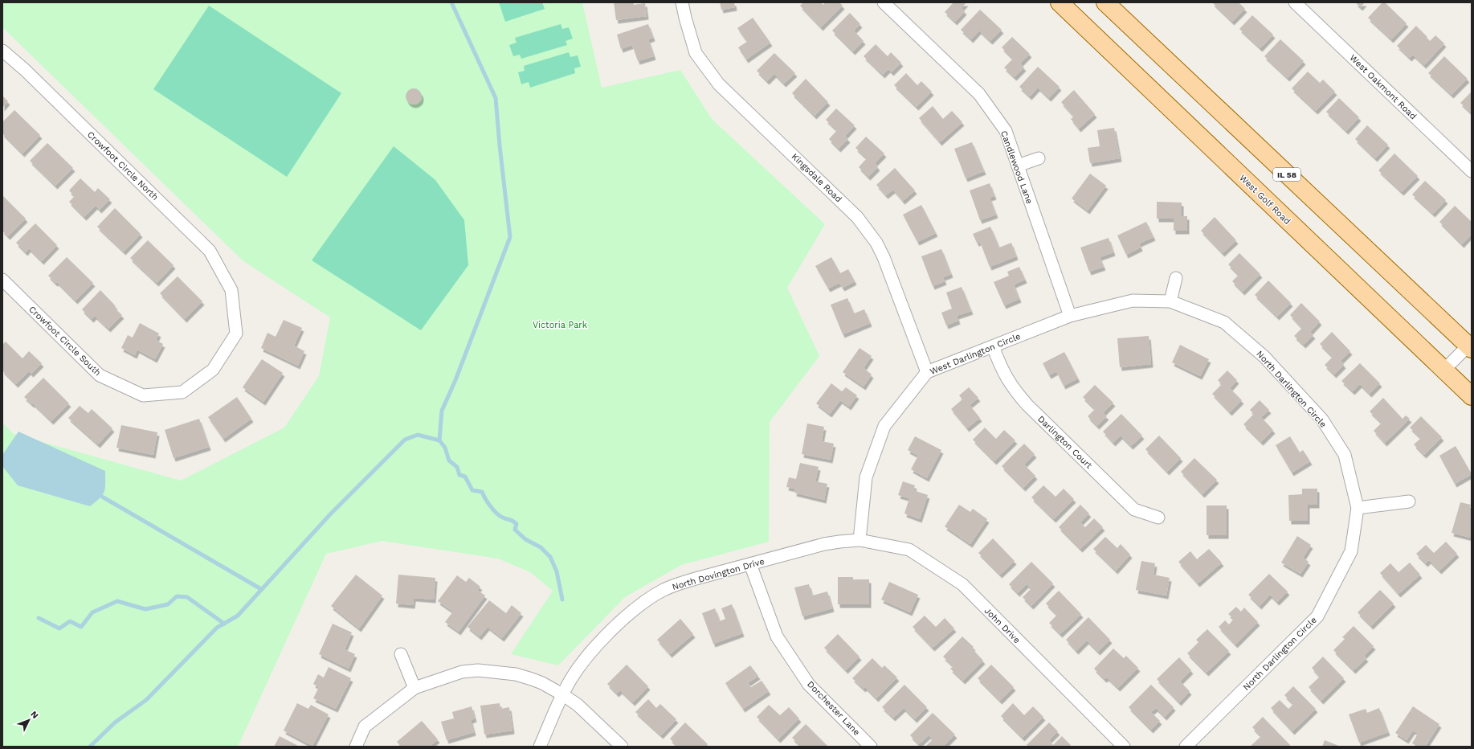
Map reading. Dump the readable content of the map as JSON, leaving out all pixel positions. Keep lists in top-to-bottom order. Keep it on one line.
{"streets":{"main road":["IL 58","West Golf Road"],"street":["West Oakmont Road","Crowfoot Circle North","Candlewood Lane","Kingsdale Road","Crowfoot Circle South","West Darlington Circle","North Darlington Circle","Darlington Court","North Dovington Drive","John Drive","Dorchester Lane"]},"crossings":[["Crowfoot Circle North","Crowfoot Circle South"],["Candlewood Lane","West Darlington Circle"],["Candlewood Lane","North Darlington Circle"],["Kingsdale Road","West Darlington Circle"],["West Darlington Circle","North Darlington Circle"],["West Darlington Circle","Darlington Court"],["West Darlington Circle","North Dovington Drive"],["West Darlington Circle","John Drive"],["North Dovington Drive","John Drive"],["North Dovington Drive","Dorchester Lane"]],"parks":["Victoria Park"],"north":"top right"}
